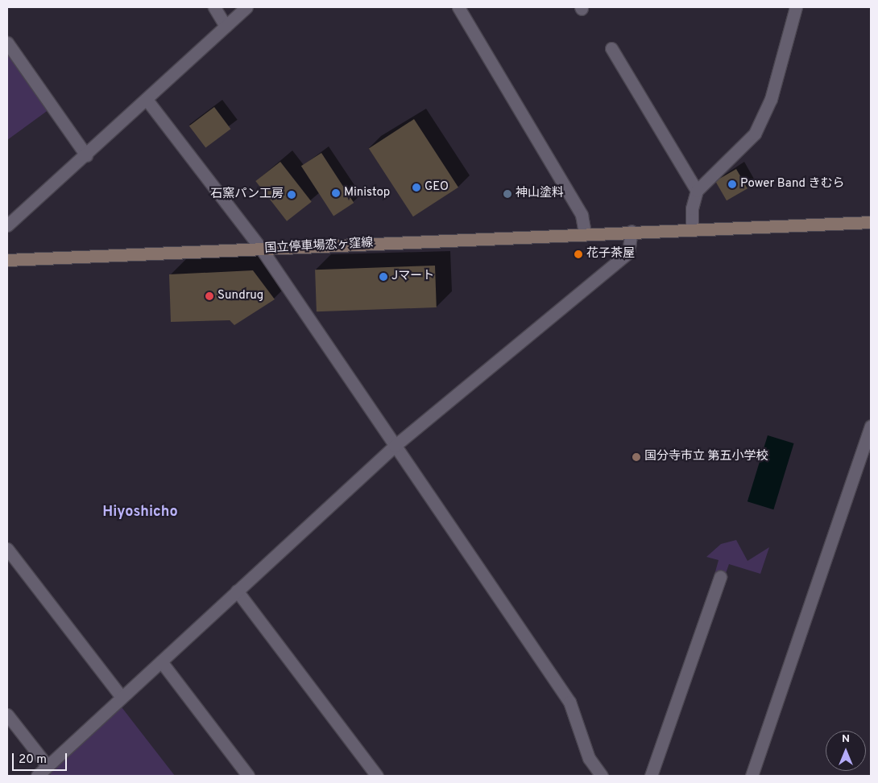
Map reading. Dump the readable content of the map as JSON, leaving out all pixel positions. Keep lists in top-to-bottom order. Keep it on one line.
{"streets":{"main road":["国立停車場恋ヶ窪線"]},"districts":["Hiyoshicho"],"places":["Power Band きむら","GEO","Ministop","神山塗料","石窯パン工房","花子茶屋","Jマート","Sundrug","国分寺市立 第五小学校"],"scale_bar":"20 m","north":"top"}
